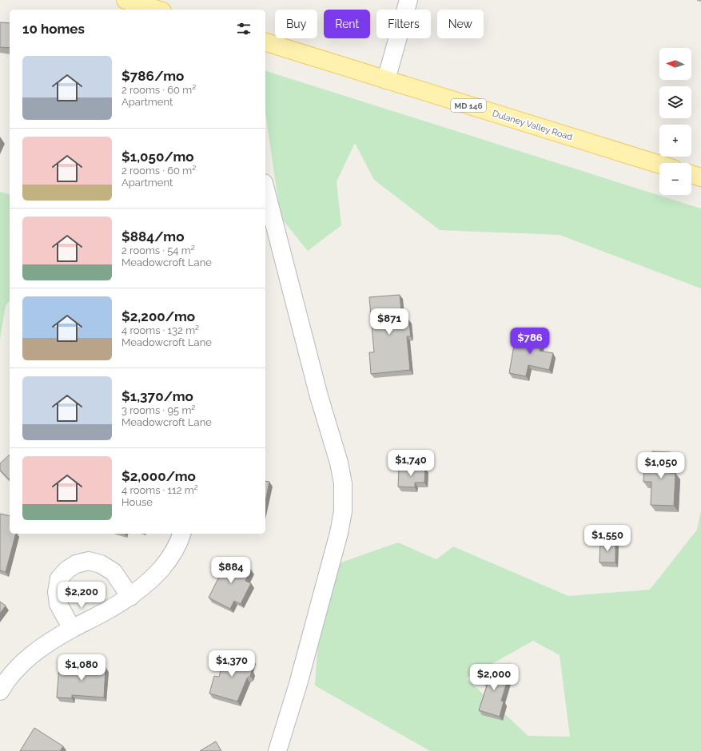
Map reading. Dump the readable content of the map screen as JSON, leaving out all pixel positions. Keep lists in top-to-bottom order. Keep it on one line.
{"streets":{"main road":["MD 146","Dulaney Valley Road"]},"north":"left","page":{"chip":["Buy","Rent","Filters","New"],"heading":"10 homes","map_buttons":["+","−"],"list":[{"name":"$786/mo","note":"2 rooms · 60 m² · Apartment"},{"name":"$1,050/mo","note":"2 rooms · 60 m² · Apartment"},{"name":"$884/mo","note":"2 rooms · 54 m² · Meadowcroft Lane"},{"name":"$2,200/mo","note":"4 rooms · 132 m² · Meadowcroft Lane"},{"name":"$1,370/mo","note":"3 rooms · 95 m² · Meadowcroft Lane"},{"name":"$2,000/mo","note":"4 rooms · 112 m² · House"}],"price":["$871","$786","$1,740","$1,050","$1,550","$884","$2,200","$1,370","$1,080","$2,000"]}}
